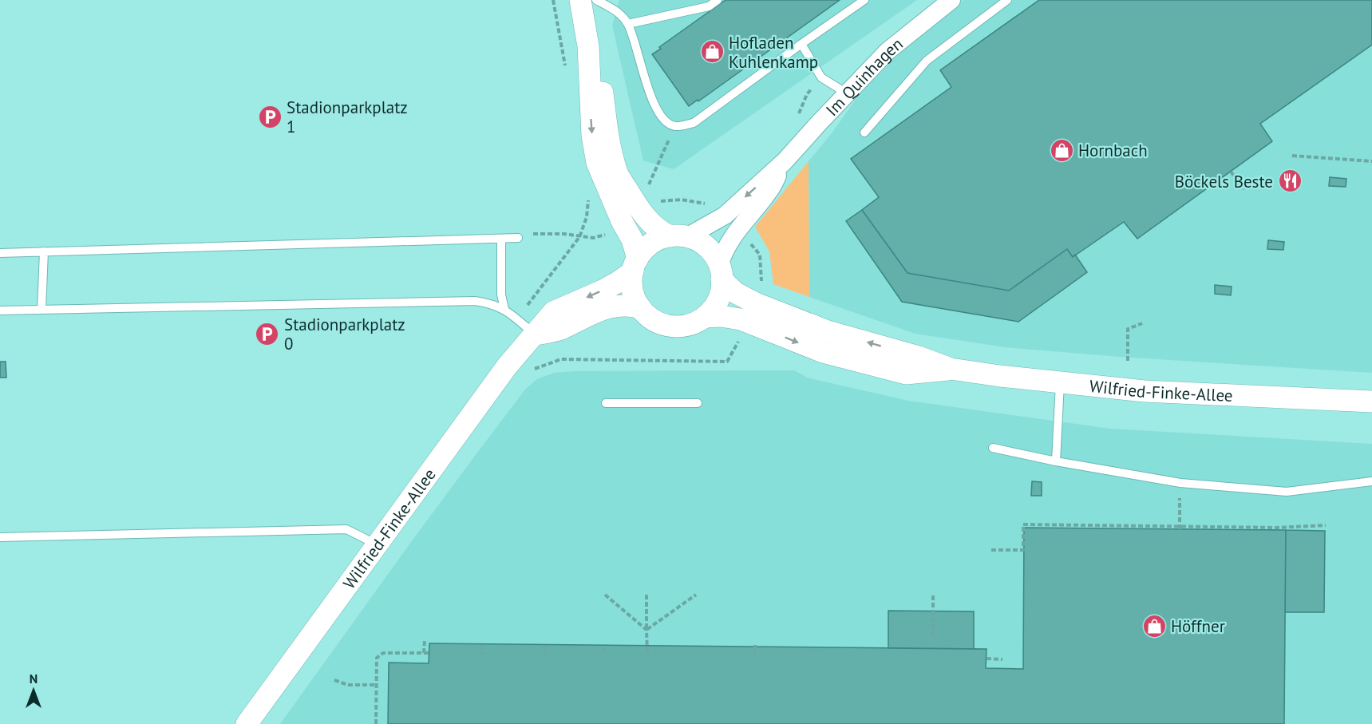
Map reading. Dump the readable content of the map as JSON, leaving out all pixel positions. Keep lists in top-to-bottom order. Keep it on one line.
{"streets":{"street":["Im Quinhagen","Wilfried-Finke-Allee"]},"crossings":[["Im Quinhagen","Wilfried-Finke-Allee"]],"places":{"shop":["Hofladen Kuhlenkamp","Hornbach","Höffner"],"parking":["Stadionparkplatz 1","Stadionparkplatz 0"],"restaurant":["Böckels Beste"]},"north":"top"}
